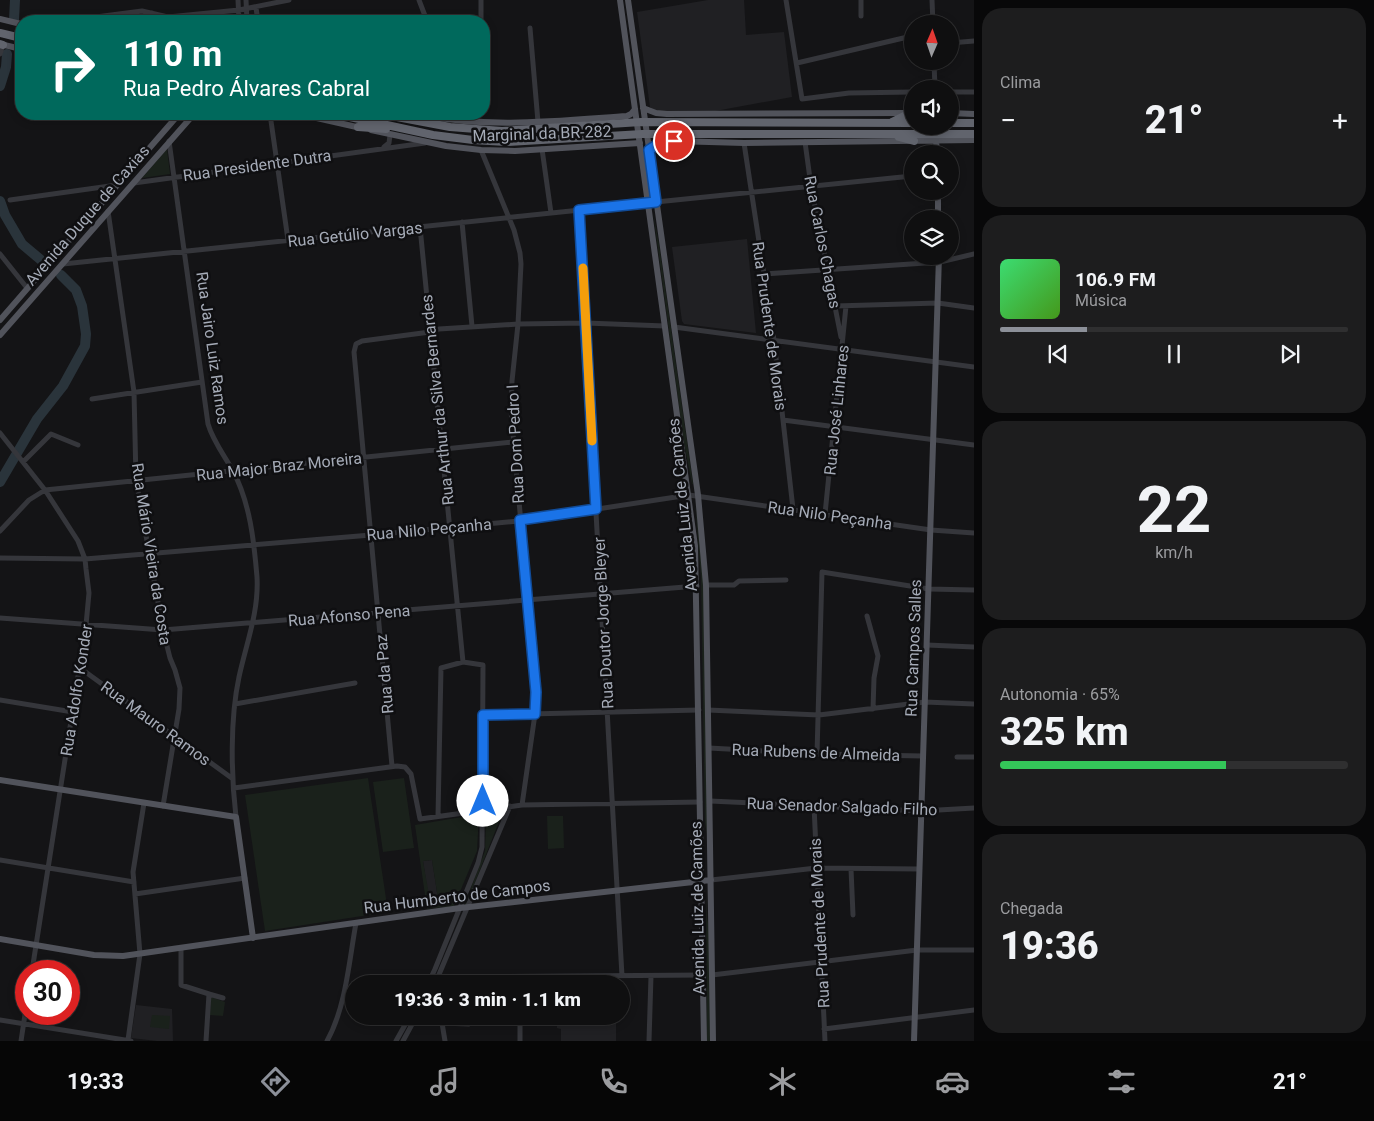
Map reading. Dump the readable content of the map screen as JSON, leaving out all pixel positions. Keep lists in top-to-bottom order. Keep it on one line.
{"streets":{"main road":["Marginal da BR-282","Avenida Duque de Caxias","Rua Jairo Luiz Ramos","Avenida Luiz de Camões","Rua Campos Salles","Rua Humberto de Campos"],"street":["Rua Presidente Dutra","Rua Getúlio Vargas","Rua Carlos Chagas","Rua Prudente de Morais","Rua Arthur da Silva Bernardes","Rua José Linhares","Rua Dom Pedro I","Rua Major Braz Moreira","Rua Nilo Peçanha","Rua Mário Vieira da Costa","Rua Afonso Pena","Rua Doutor Jorge Bleyer","Rua da Paz","Rua Adolfo Konder","Rua Mauro Ramos","Rua Rubens de Almeida","Rua Senador Salgado Filho"]},"crossings":[["Marginal da BR-282","Rua Presidente Dutra"],["Marginal da BR-282","Rua Dom Pedro I"],["Marginal da BR-282","Avenida Luiz de Camões"],["Rua Presidente Dutra","Avenida Duque de Caxias"],["Rua Presidente Dutra","Rua Jairo Luiz Ramos"],["Avenida Duque de Caxias","Rua Getúlio Vargas"],["Avenida Duque de Caxias","Rua Jairo Luiz Ramos"],["Avenida Duque de Caxias","Rua Mário Vieira da Costa"],["Rua Getúlio Vargas","Rua Jairo Luiz Ramos"],["Rua Getúlio Vargas","Rua Arthur da Silva Bernardes"],["Rua Getúlio Vargas","Rua Dom Pedro I"],["Rua Getúlio Vargas","Avenida Luiz de Camões"],["Rua Getúlio Vargas","Rua Mário Vieira da Costa"],["Rua Getúlio Vargas","Rua Doutor Jorge Bleyer"],["Rua Carlos Chagas","Rua José Linhares"],["Rua Prudente de Morais","Rua Nilo Peçanha"],["Rua Prudente de Morais","Rua Senador Salgado Filho"],["Rua Prudente de Morais","Rua Humberto de Campos"],["Rua Jairo Luiz Ramos","Rua Major Braz Moreira"],["Rua Jairo Luiz Ramos","Rua Nilo Peçanha"],["Rua Jairo Luiz Ramos","Rua Afonso Pena"],["Rua Jairo Luiz Ramos","Rua Mauro Ramos"],["Rua Jairo Luiz Ramos","Rua Humberto de Campos"],["Rua Arthur da Silva Bernardes","Rua Major Braz Moreira"],["Rua Arthur da Silva Bernardes","Rua Nilo Peçanha"],["Rua Arthur da Silva Bernardes","Rua Afonso Pena"],["Rua Arthur da Silva Bernardes","Rua da Paz"],["Rua José Linhares","Rua Nilo Peçanha"],["Rua Dom Pedro I","Rua Major Braz Moreira"],["Rua Dom Pedro I","Rua Nilo Peçanha"],["Rua Dom Pedro I","Rua Afonso Pena"],["Rua Major Braz Moreira","Rua Mário Vieira da Costa"],["Rua Major Braz Moreira","Rua da Paz"],["Rua Major Braz Moreira","Rua Adolfo Konder"],["Avenida Luiz de Camões","Rua Nilo Peçanha"],["Avenida Luiz de Camões","Rua Afonso Pena"],["Avenida Luiz de Camões","Rua Rubens de Almeida"],["Avenida Luiz de Camões","Rua Senador Salgado Filho"],["Avenida Luiz de Camões","Rua Humberto de Campos"],["Rua Nilo Peçanha","Rua Mário Vieira da Costa"],["Rua Nilo Peçanha","Rua Doutor Jorge Bleyer"],["Rua Nilo Peçanha","Rua Campos Salles"],["Rua Nilo Peçanha","Rua da Paz"],["Rua Nilo Peçanha","Rua Adolfo Konder"],["Rua Mário Vieira da Costa","Rua Afonso Pena"],["Rua Mário Vieira da Costa","Rua Mauro Ramos"],["Rua Afonso Pena","Rua Doutor Jorge Bleyer"],["Rua Afonso Pena","Rua da Paz"],["Rua Afonso Pena","Rua Adolfo Konder"],["Rua Doutor Jorge Bleyer","Rua Humberto de Campos"],["Rua Campos Salles","Rua Rubens de Almeida"],["Rua Campos Salles","Rua Senador Salgado Filho"],["Rua Campos Salles","Rua Humberto de Campos"],["Rua Adolfo Konder","Rua Mauro Ramos"],["Rua Adolfo Konder","Rua Humberto de Campos"]],"north":"top","page":{"tile":["Clima",["22","km/h"],["Autonomia · 65%","325 km"],["Chegada","19:36"]],"turn":["110 m","Rua Pedro Álvares Cabral"],"heat":["−","21°","+"],"song":["106.9 FM","Música"],"limit":"30","trip":"19:36 · 3 min · 1.1 km","tabs":["19:33","21°"]}}
